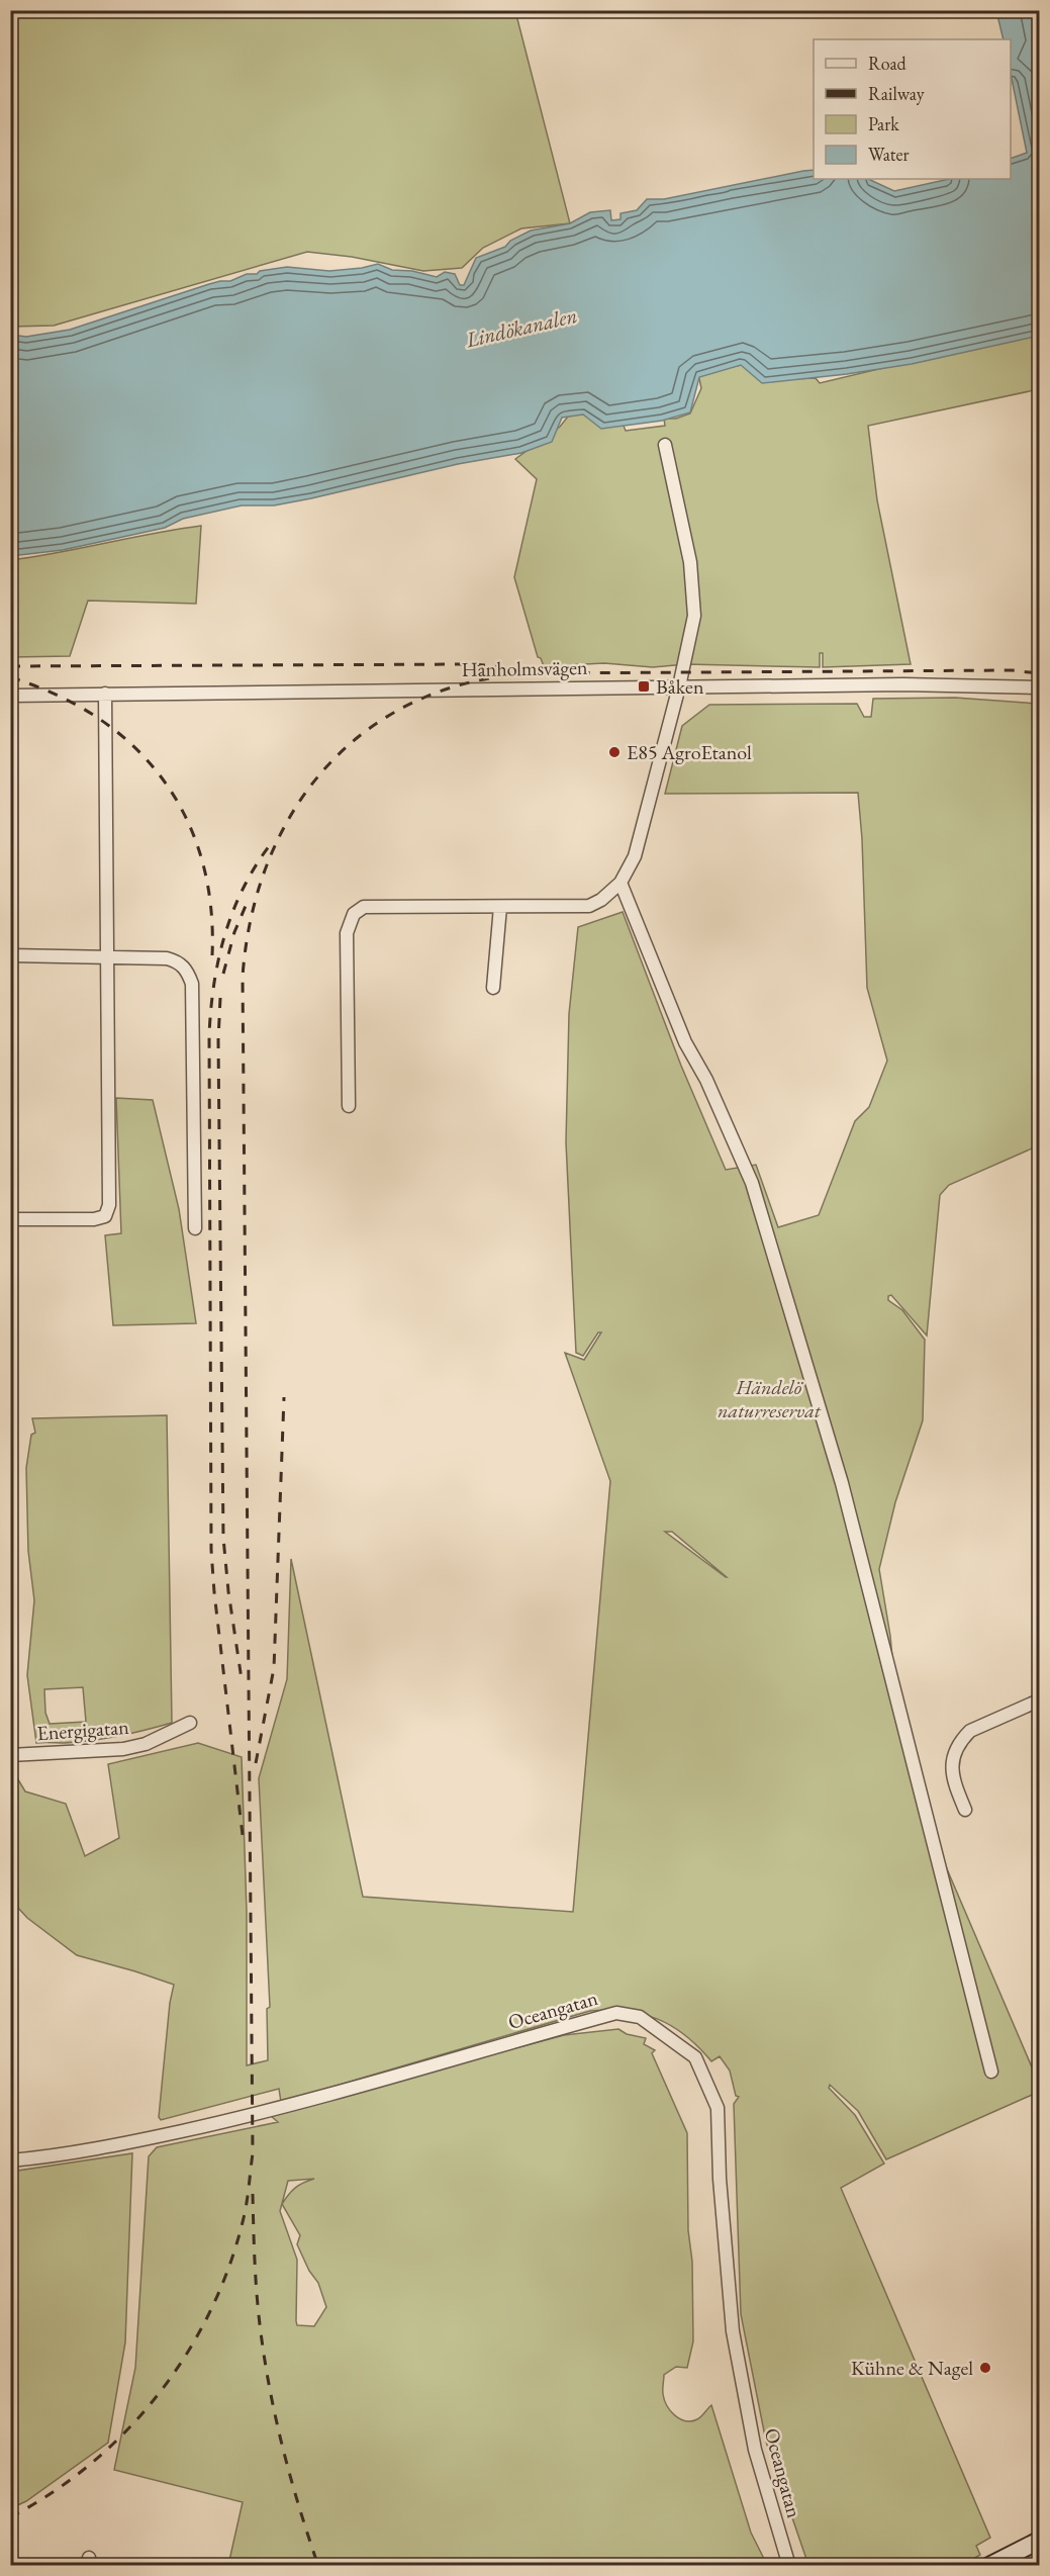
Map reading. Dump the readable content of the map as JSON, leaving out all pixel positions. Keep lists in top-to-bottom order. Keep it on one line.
{"streets":{"street":["Hanholmsvägen","Energigatan","Oceangatan"]},"water":["Lindökanalen"],"parks":["Händelö naturreservat"],"places":{"transit":["Båken"],"other":["E85 AgroEtanol","Kühne & Nagel"]},"legend":["Road","Railway","Park","Water"]}
